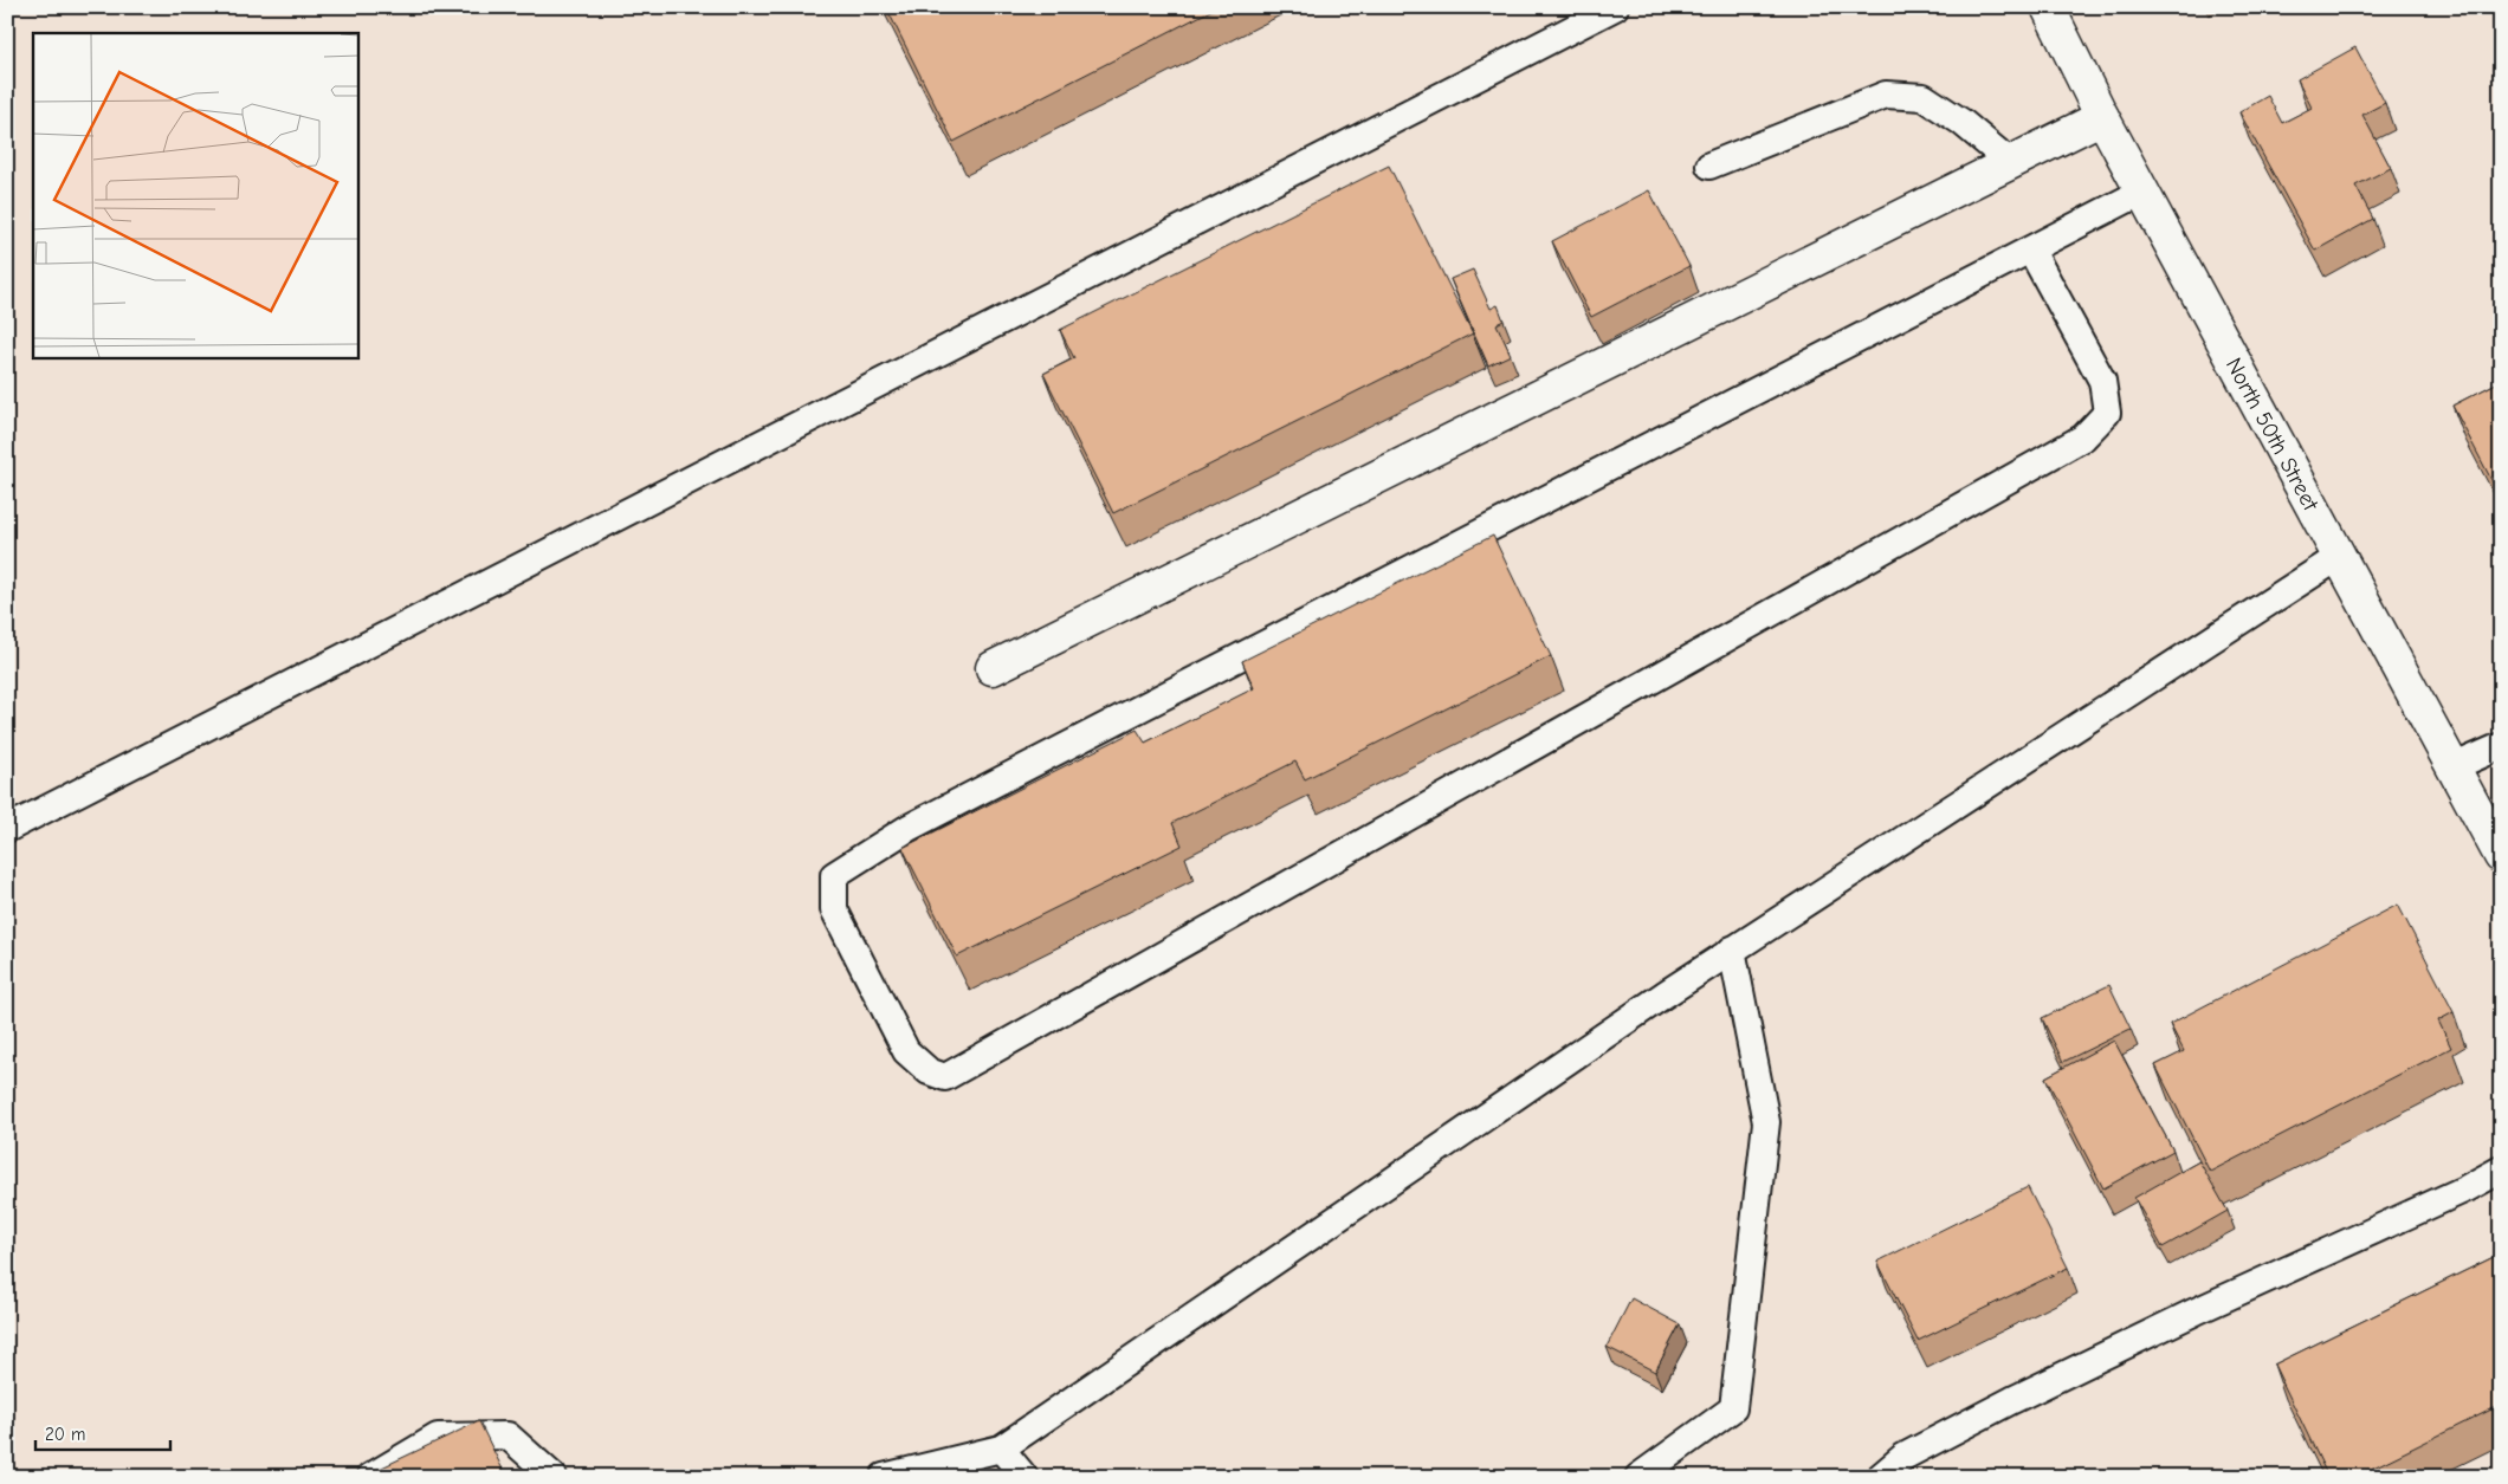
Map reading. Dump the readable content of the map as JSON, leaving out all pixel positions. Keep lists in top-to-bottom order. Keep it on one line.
{"streets":{"street":["North 50th Street"]},"scale_bar":"20 m"}
